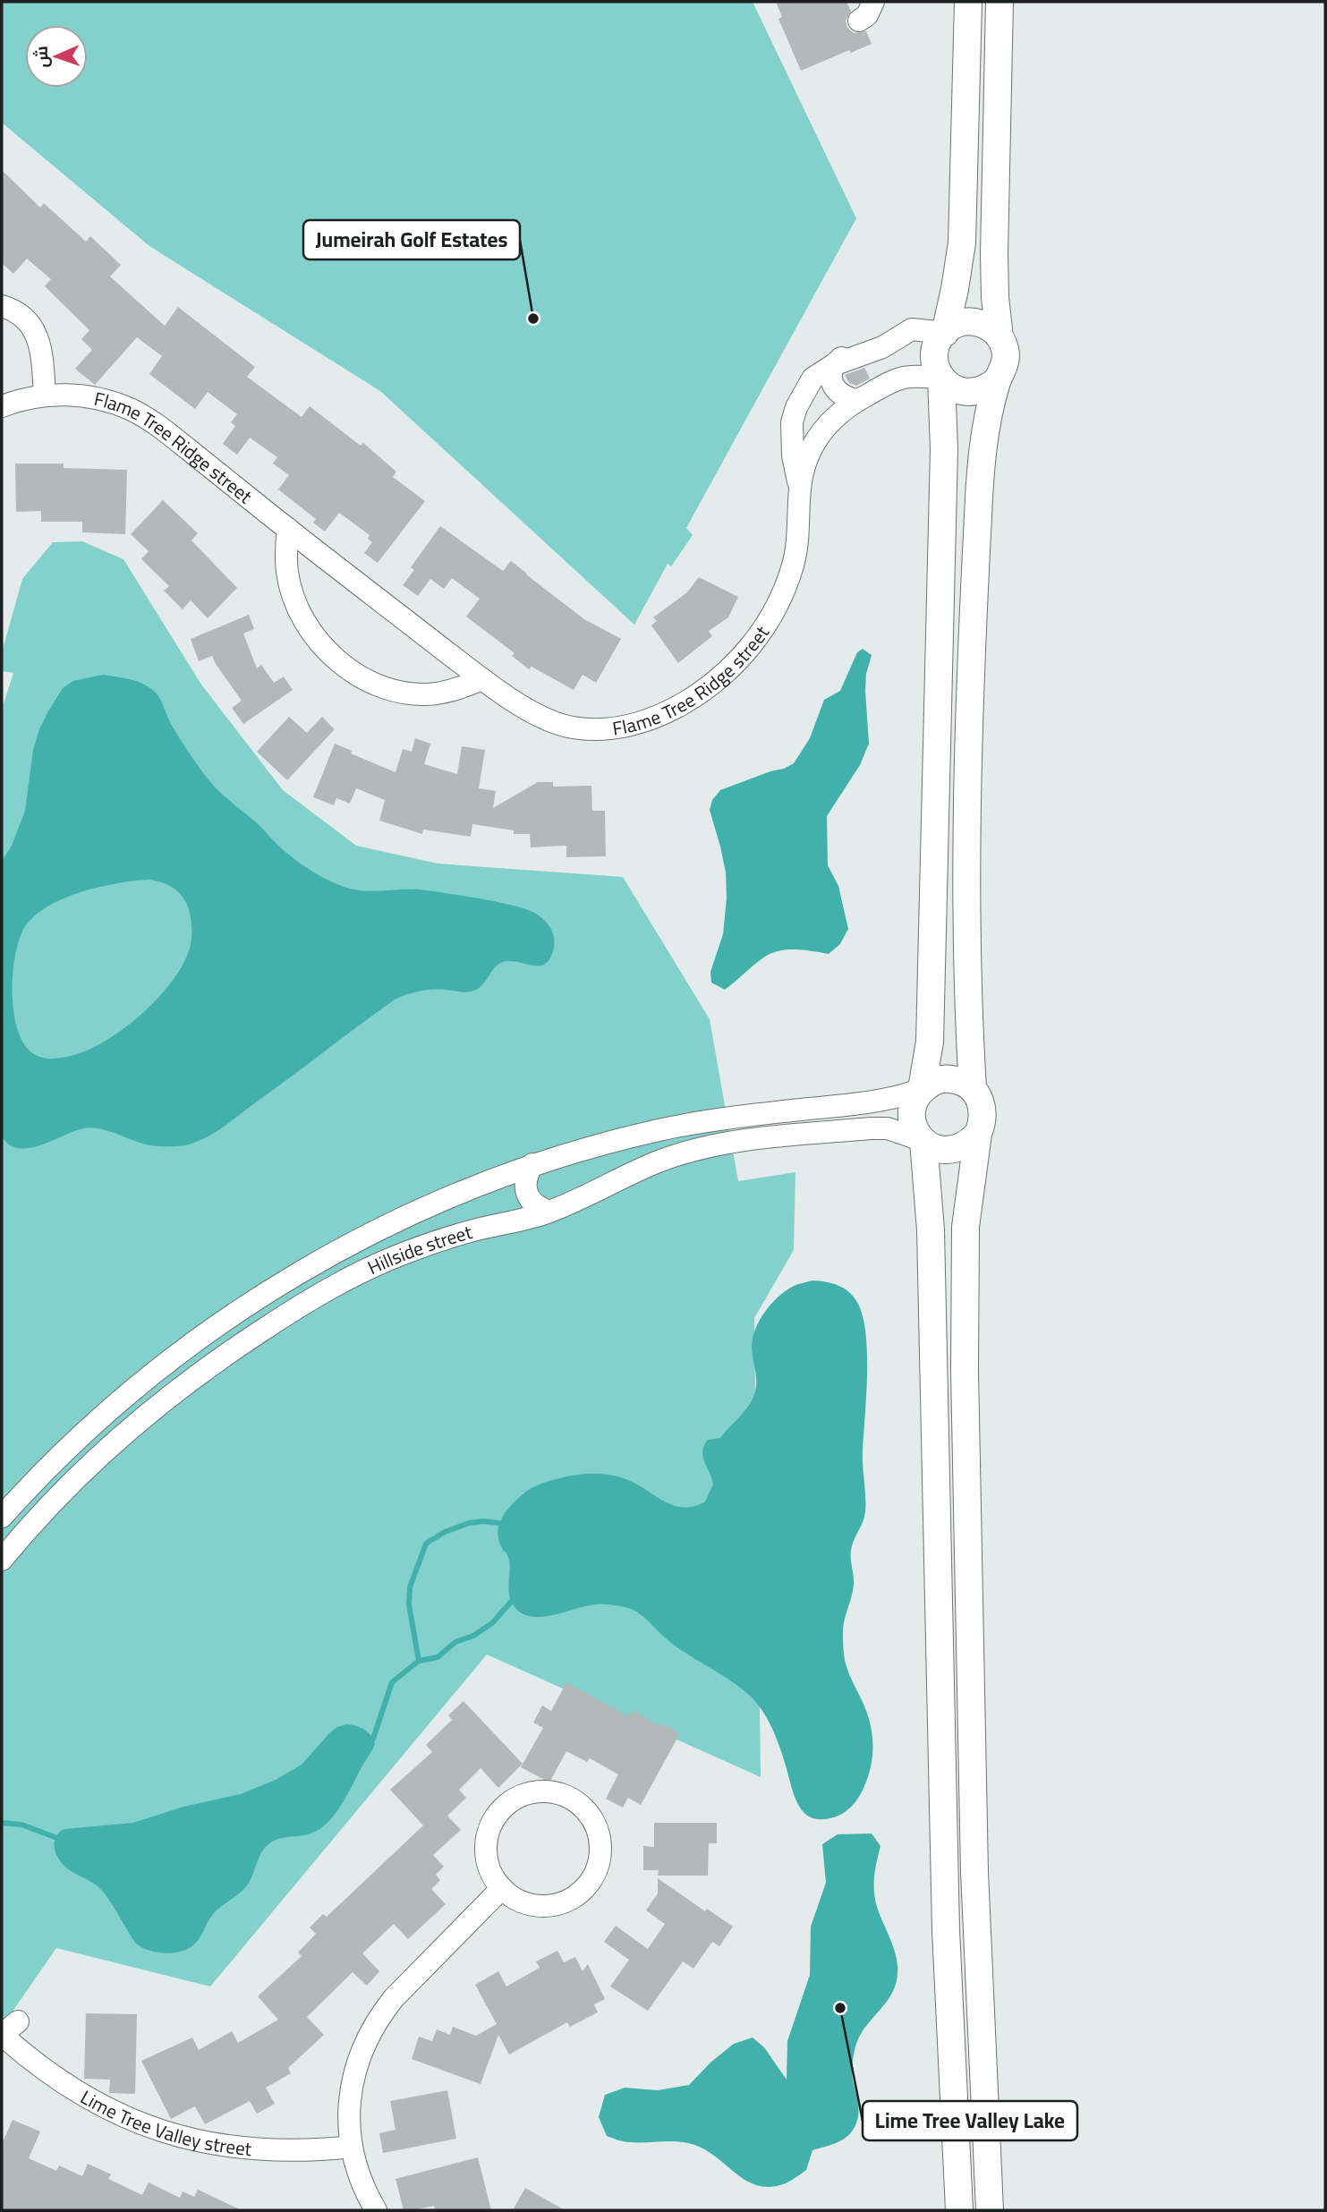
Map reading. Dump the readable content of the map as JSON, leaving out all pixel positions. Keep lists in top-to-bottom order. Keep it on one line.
{"streets":{"street":["Flame Tree Ridge street","Hillside street","Lime Tree Valley street"]},"places":["Jumeirah Golf Estates","Lime Tree Valley Lake"],"north":"left"}
